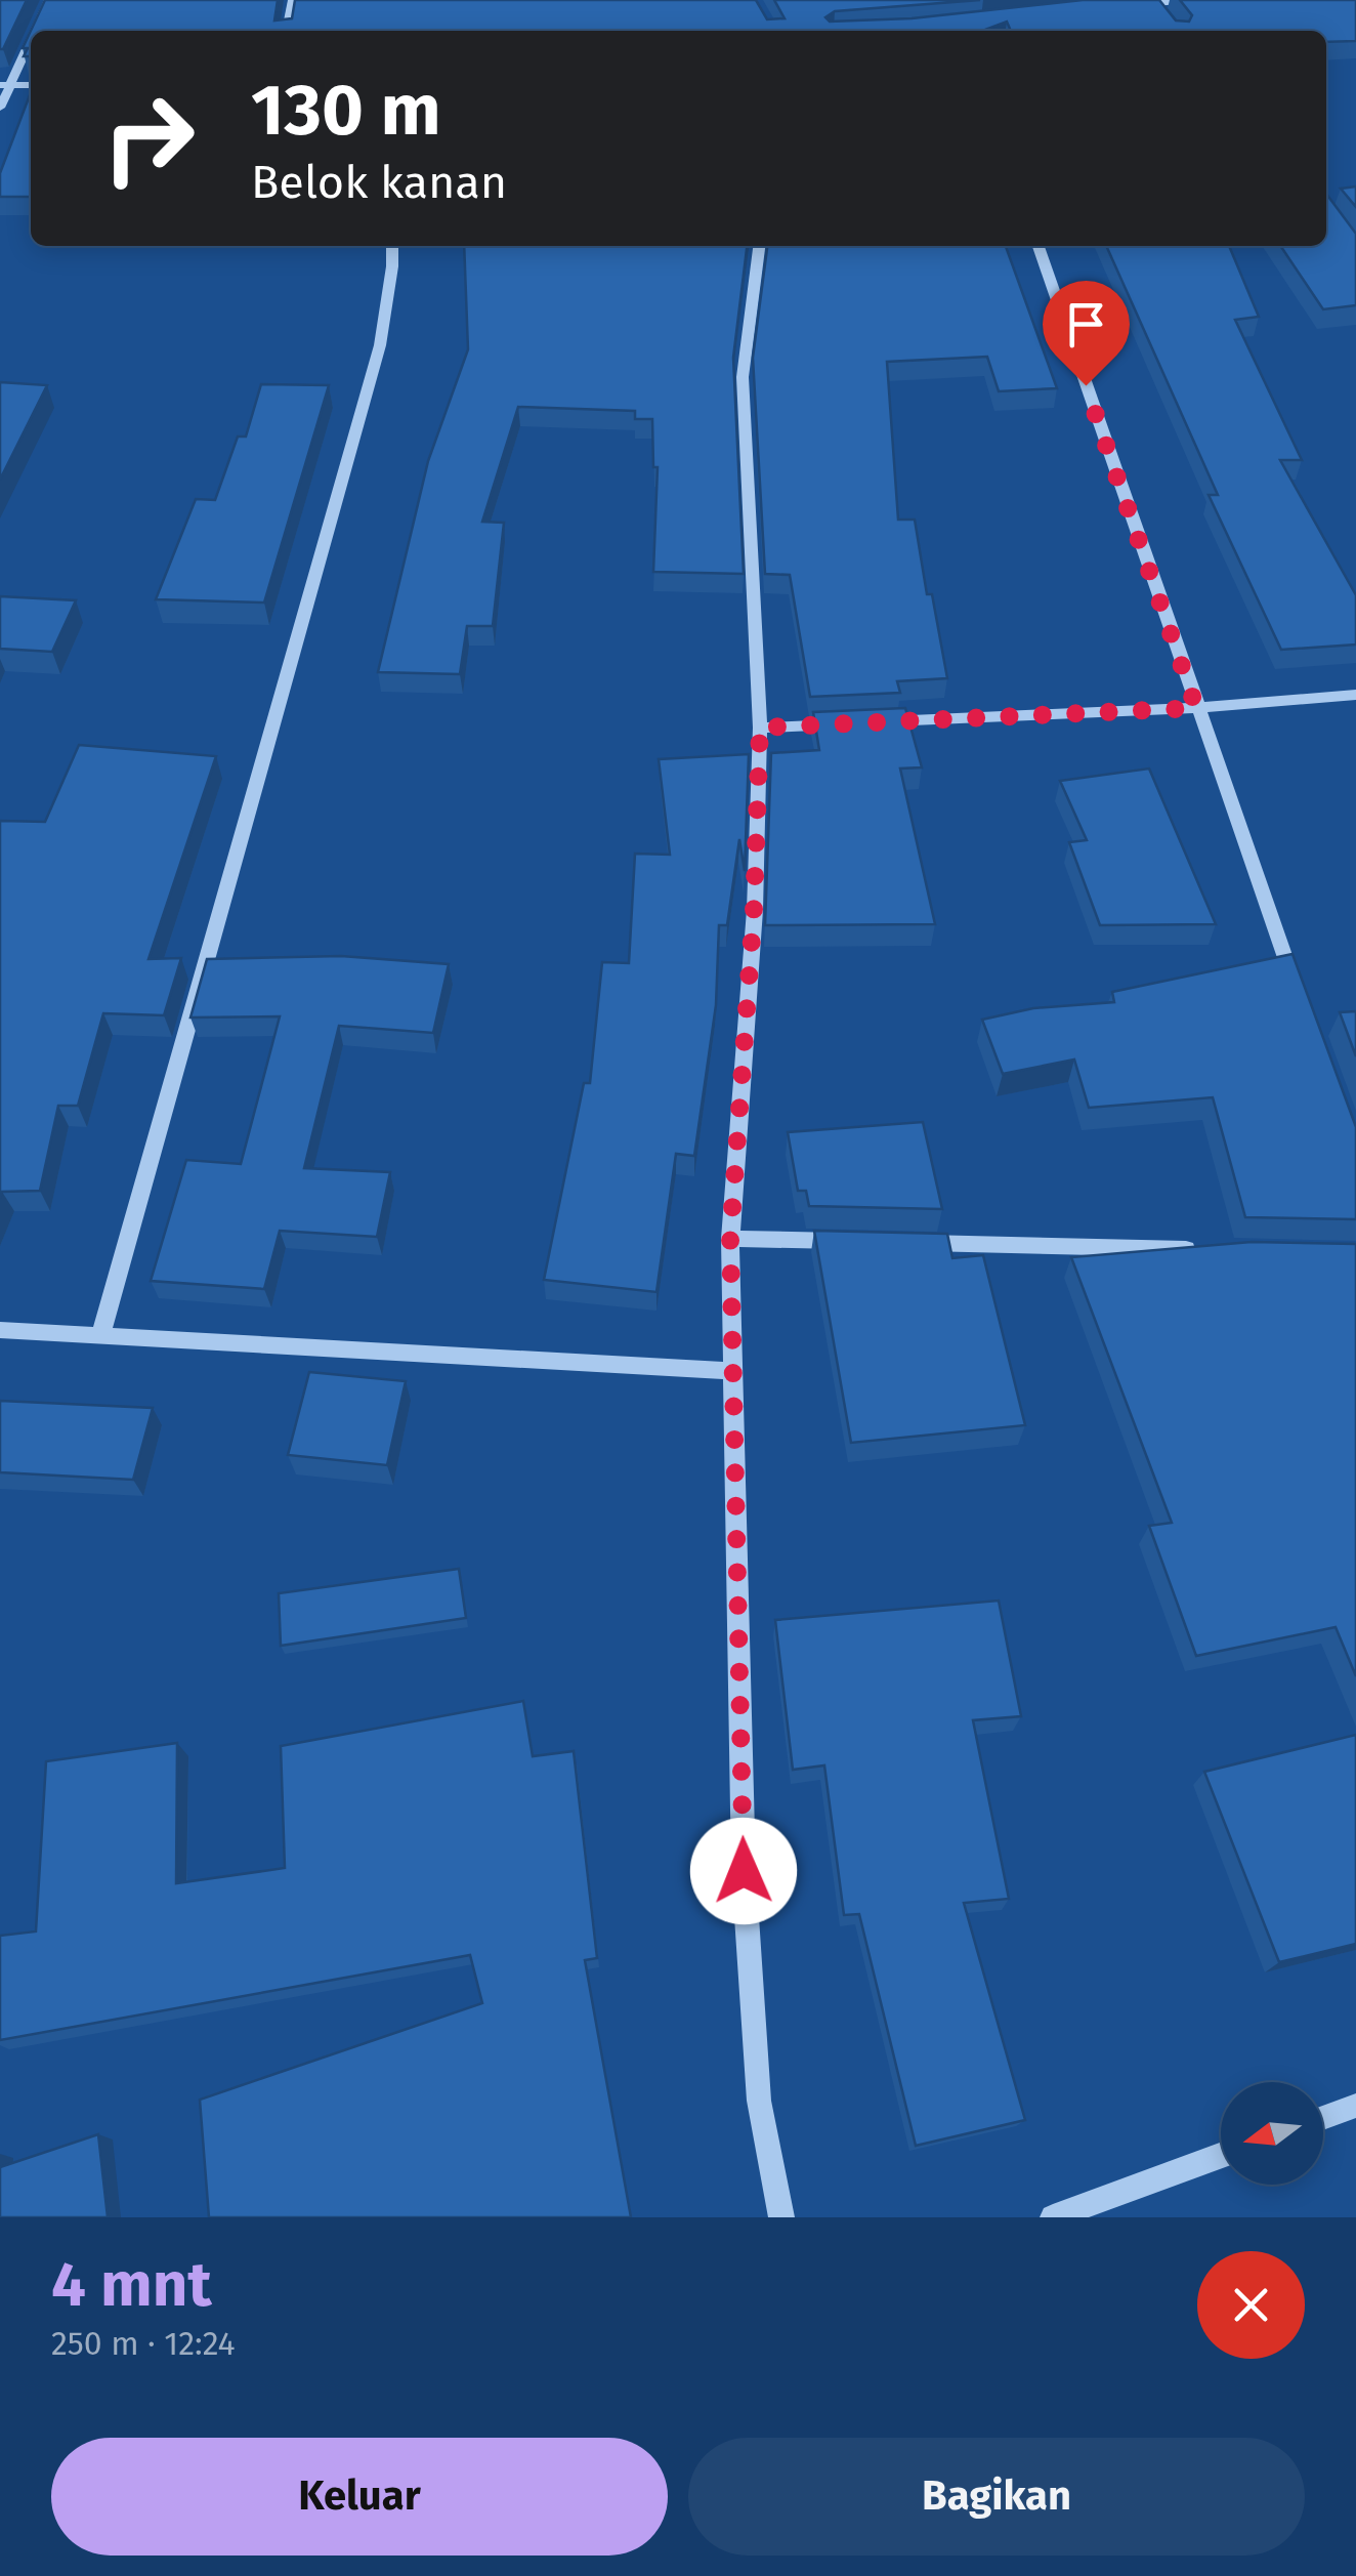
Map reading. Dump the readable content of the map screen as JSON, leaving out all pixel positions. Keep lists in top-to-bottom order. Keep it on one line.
{"north":"left","page":{"turn":["130 m","Belok kanan"],"heading":["4 mnt","250 m · 12:24"],"buttons":["Keluar","Bagikan"]}}
